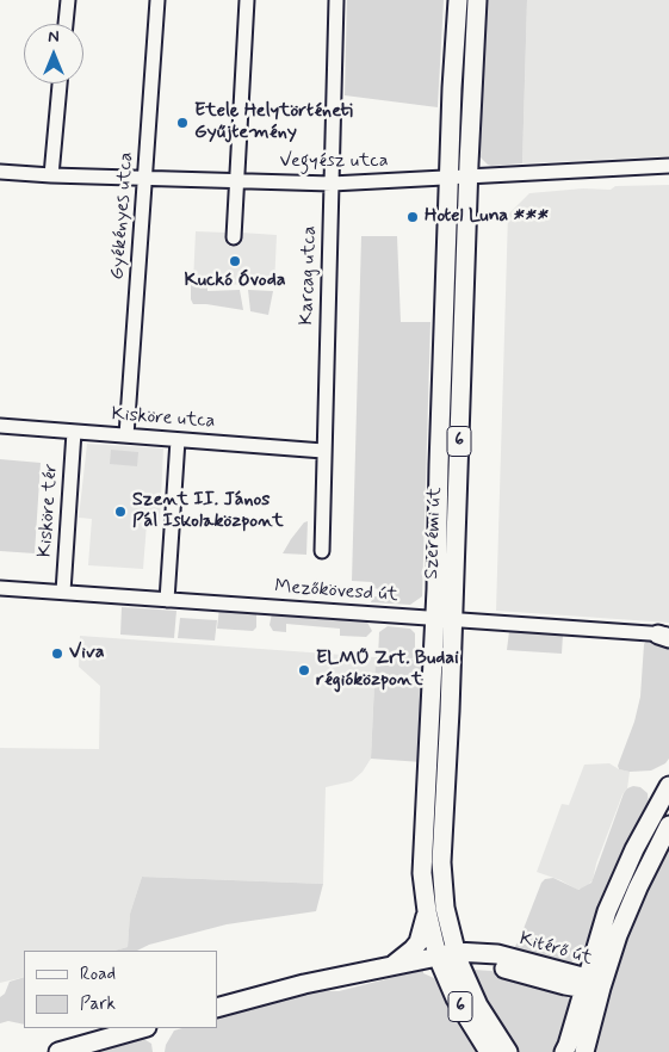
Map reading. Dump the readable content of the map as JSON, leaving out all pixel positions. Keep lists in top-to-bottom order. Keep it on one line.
{"streets":{"main road":["6","Szerémi út","Kitérő út"],"street":["Vegyész utca","Gyékényes utca","Karcag utca","Kisköre utca","Kisköre tér","Mezőkövesd út"]},"crossings":[["Vegyész utca","Gyékényes utca"],["Vegyész utca","Karcag utca"],["Vegyész utca","Szerémi út"],["Gyékényes utca","Kisköre utca"],["Karcag utca","Kisköre utca"],["Kisköre utca","Kisköre tér"],["Kisköre tér","Mezőkövesd út"],["Szerémi út","Mezőkövesd út"],["Szerémi út","Kitérő út"]],"places":["Etele Helytörténeti Gyűjtemény","Hotel Luna ***","Kuckó Óvoda","Szent II. János Pál Iskolaközpont","Viva","ELMŰ Zrt. Budai régióközpont"],"legend":["Road","Park"],"north":"top"}
